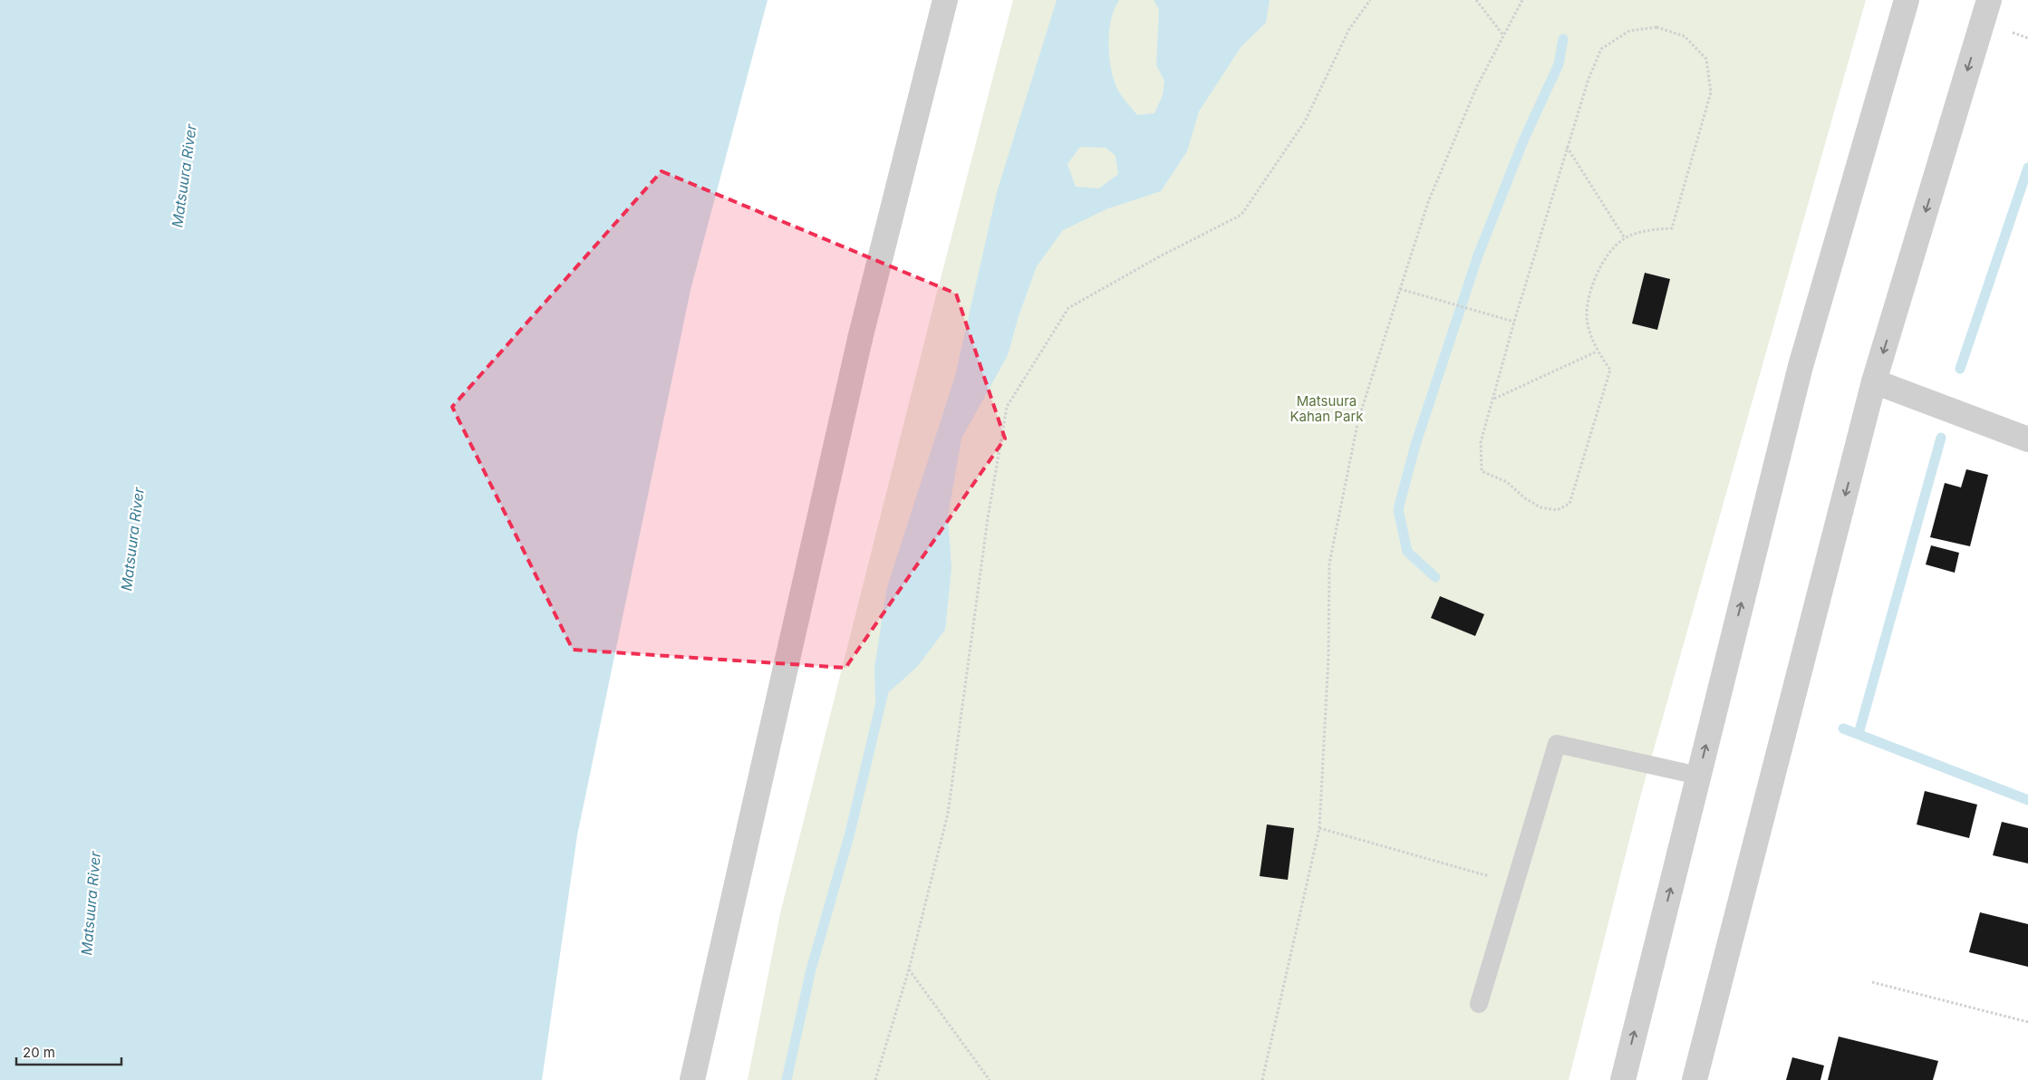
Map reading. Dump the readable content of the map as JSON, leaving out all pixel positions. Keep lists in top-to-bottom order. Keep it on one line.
{"water":["Matsuura River"],"parks":["Matsuura Kahan Park"],"scale_bar":"20 m"}
